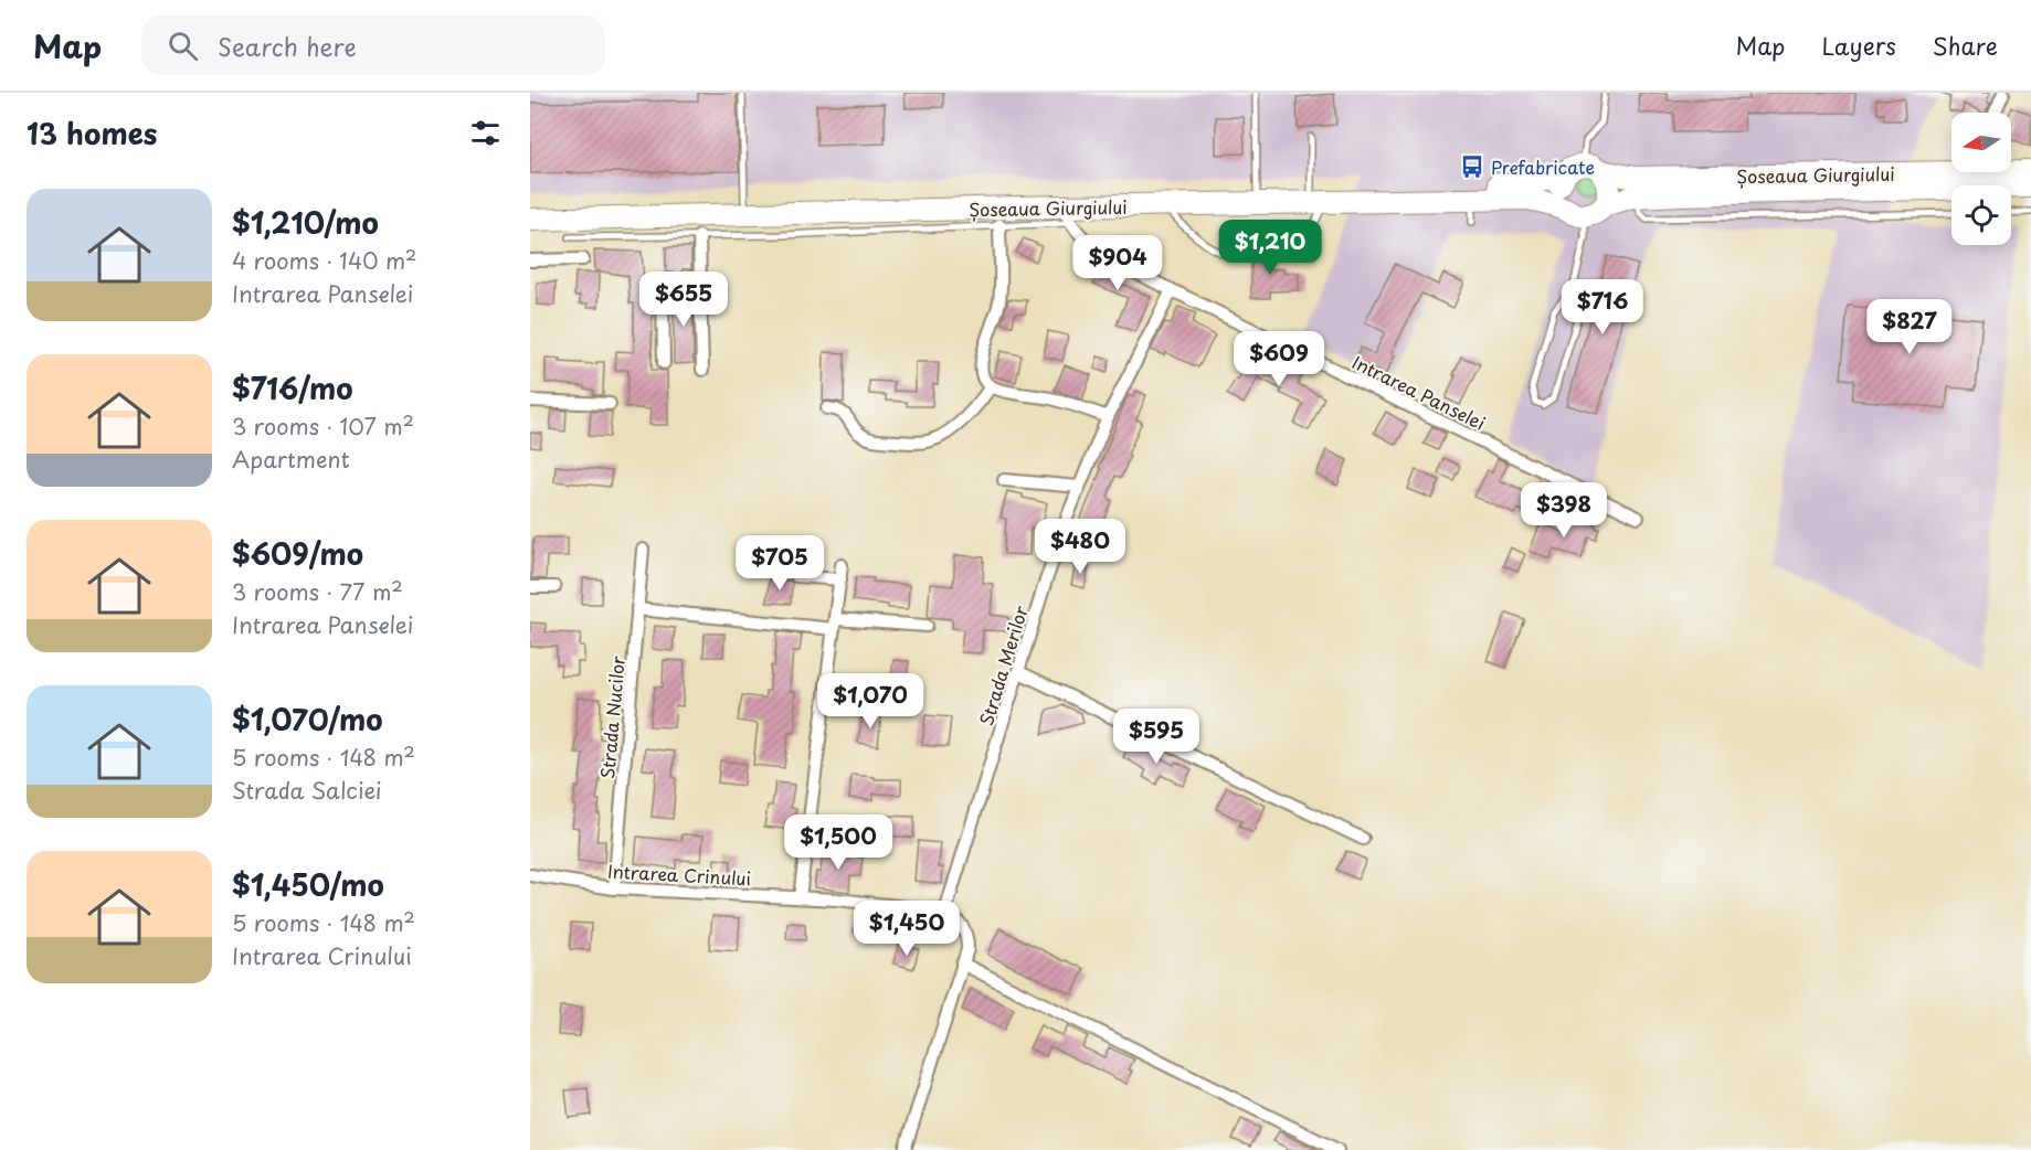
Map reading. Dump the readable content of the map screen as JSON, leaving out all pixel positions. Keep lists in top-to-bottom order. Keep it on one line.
{"streets":{"highway":["Șoseaua Giurgiului"],"street":["Intrarea Panselei","Strada Merilor","Strada Nucilor","Intrarea Crinului"]},"crossings":[["Șoseaua Giurgiului","Intrarea Panselei"],["Intrarea Panselei","Strada Merilor"],["Strada Merilor","Intrarea Crinului"],["Strada Nucilor","Intrarea Crinului"]],"places":{"bus stop":["Prefabricate"]},"north":"left","page":{"header":"Map","search":"Search here","nav":["Map","Layers","Share"],"heading":"13 homes","list":[{"name":"$1,210/mo","note":"4 rooms · 140 m² · Intrarea Panselei"},{"name":"$716/mo","note":"3 rooms · 107 m² · Apartment"},{"name":"$609/mo","note":"3 rooms · 77 m² · Intrarea Panselei"},{"name":"$1,070/mo","note":"5 rooms · 148 m² · Strada Salciei"},{"name":"$1,450/mo","note":"5 rooms · 148 m² · Intrarea Crinului"}],"price":["$1,210","$904","$655","$716","$827","$609","$398","$480","$705","$1,070","$595","$1,500","$1,450"]}}
